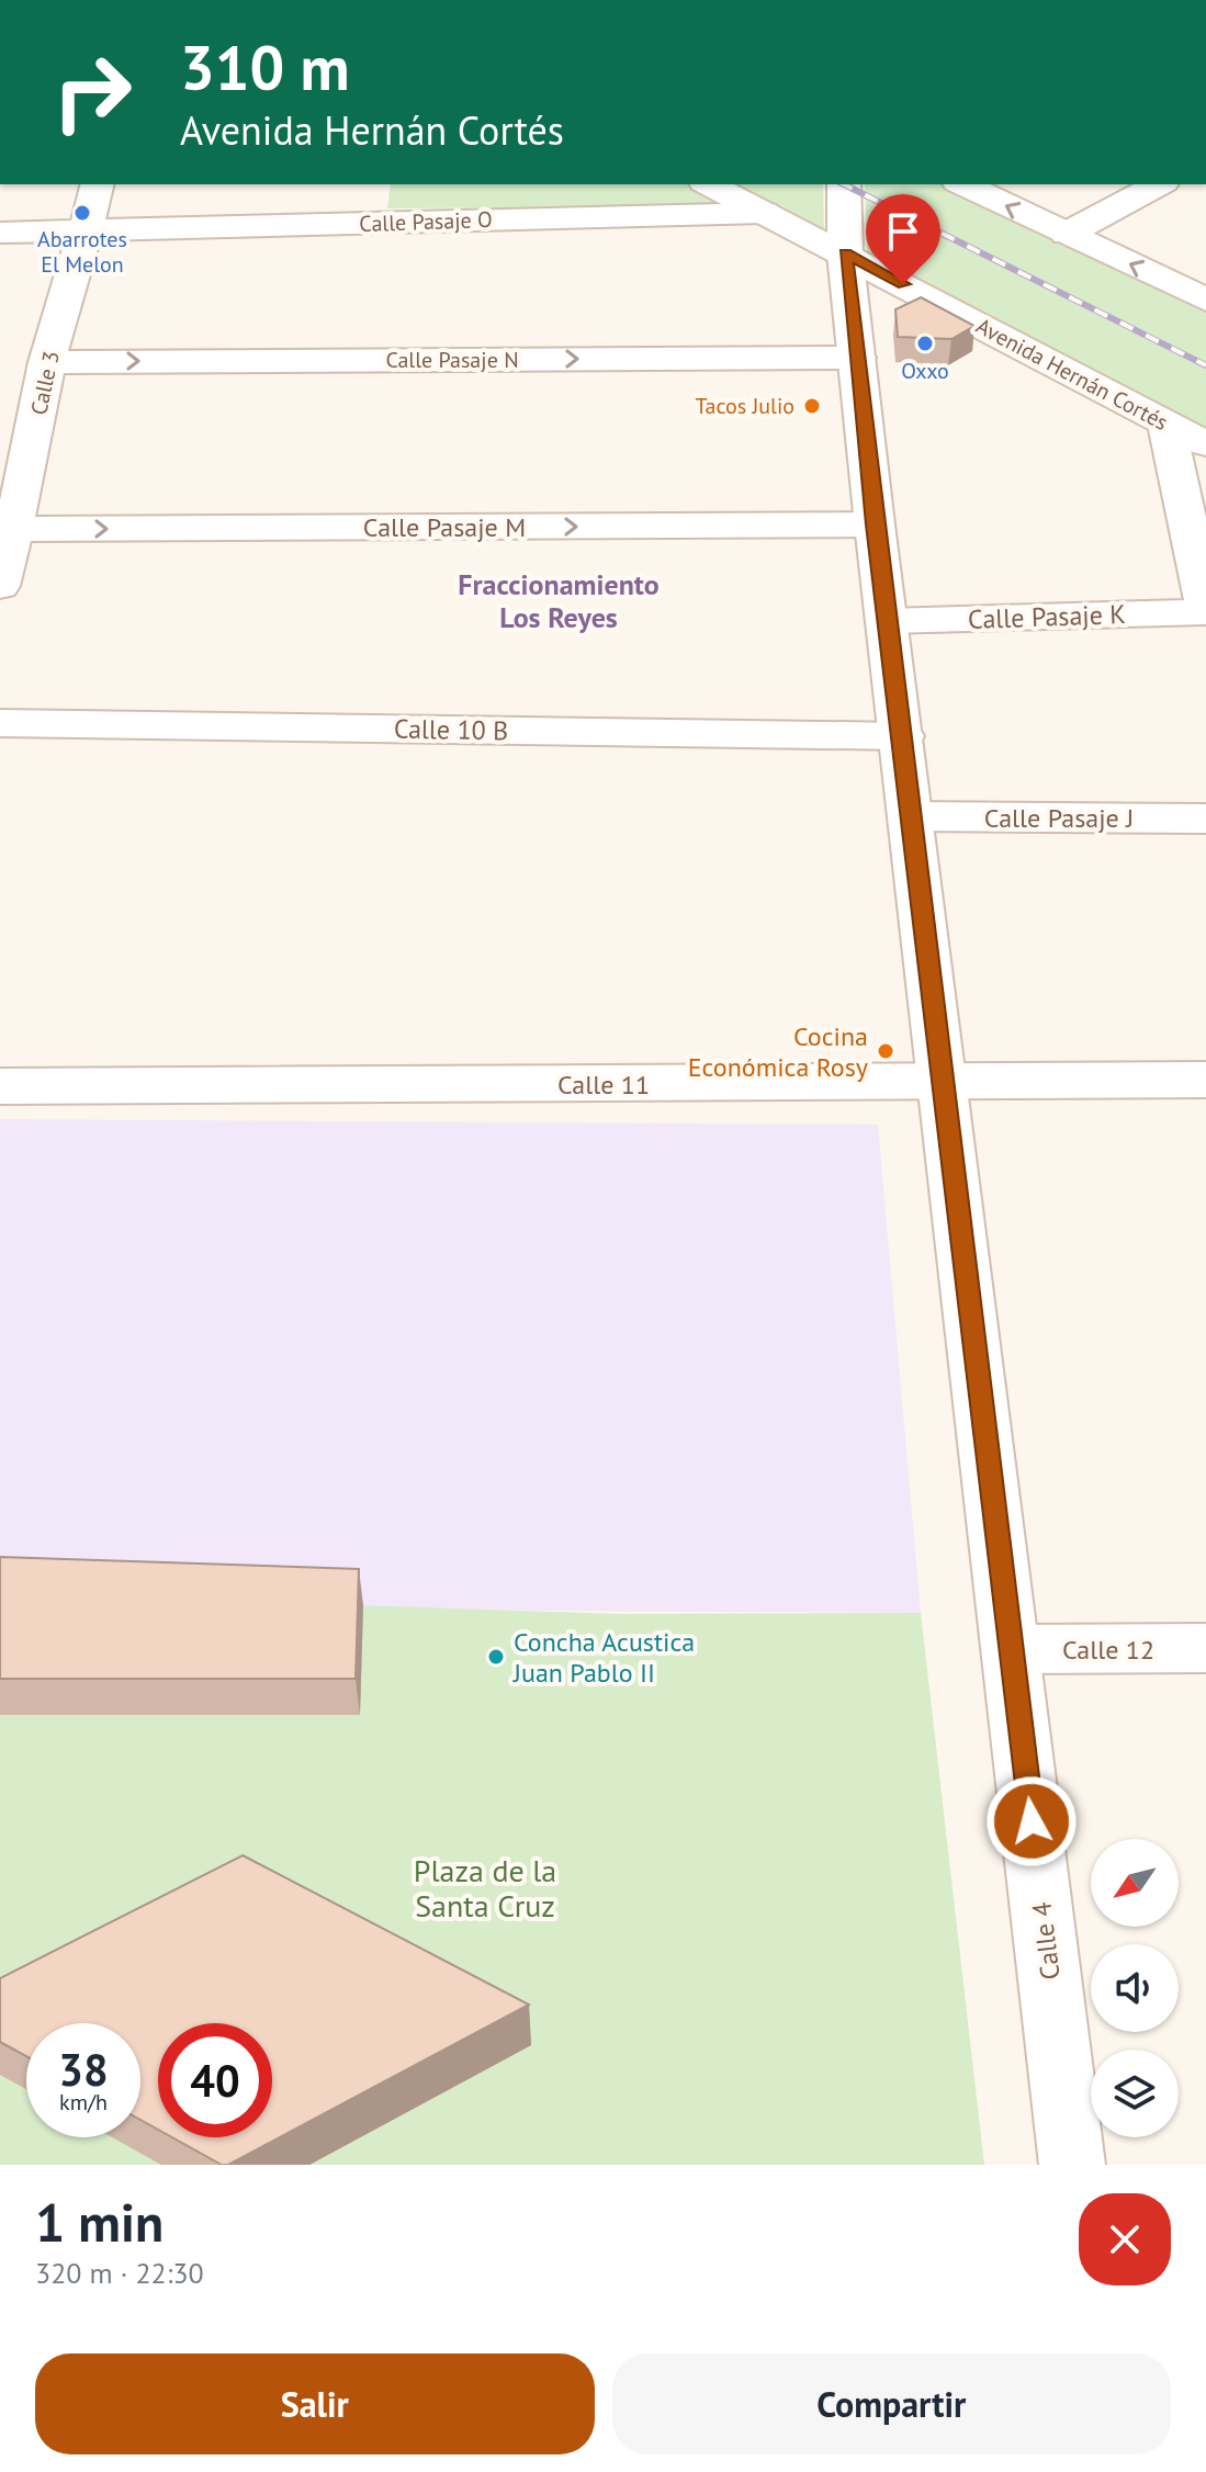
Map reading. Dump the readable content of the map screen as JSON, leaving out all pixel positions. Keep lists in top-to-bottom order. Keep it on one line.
{"streets":{"street":["Calle Pasaje O","Calle Pasaje N","Avenida Hernán Cortés","Calle 3","Calle Pasaje M","Calle Pasaje K","Calle 10 B","Calle Pasaje J","Calle 11","Calle 12","Calle 4"]},"crossings":[["Calle Pasaje O","Avenida Hernán Cortés"],["Calle Pasaje O","Calle 3"],["Calle Pasaje N","Calle 3"],["Calle Pasaje N","Calle 4"],["Avenida Hernán Cortés","Calle 4"],["Calle 3","Calle Pasaje M"],["Calle Pasaje M","Calle 4"],["Calle Pasaje K","Calle 4"],["Calle 10 B","Calle 4"],["Calle Pasaje J","Calle 4"],["Calle 11","Calle 4"],["Calle 12","Calle 4"]],"one_way":["Calle Pasaje N","Calle Pasaje M"],"districts":["Fraccionamiento Los Reyes"],"parks":["Plaza de la Santa Cruz"],"places":["Abarrotes El Melon","Oxxo","Tacos Julio","Cocina Económica Rosy","Concha Acustica Juan Pablo II"],"north":"bottom left","page":{"turn":["310 m","Avenida Hernán Cortés"],"speed":"38 km/h","limit":"40","heading":["1 min","320 m · 22:30"],"buttons":["Salir","Compartir"]}}
